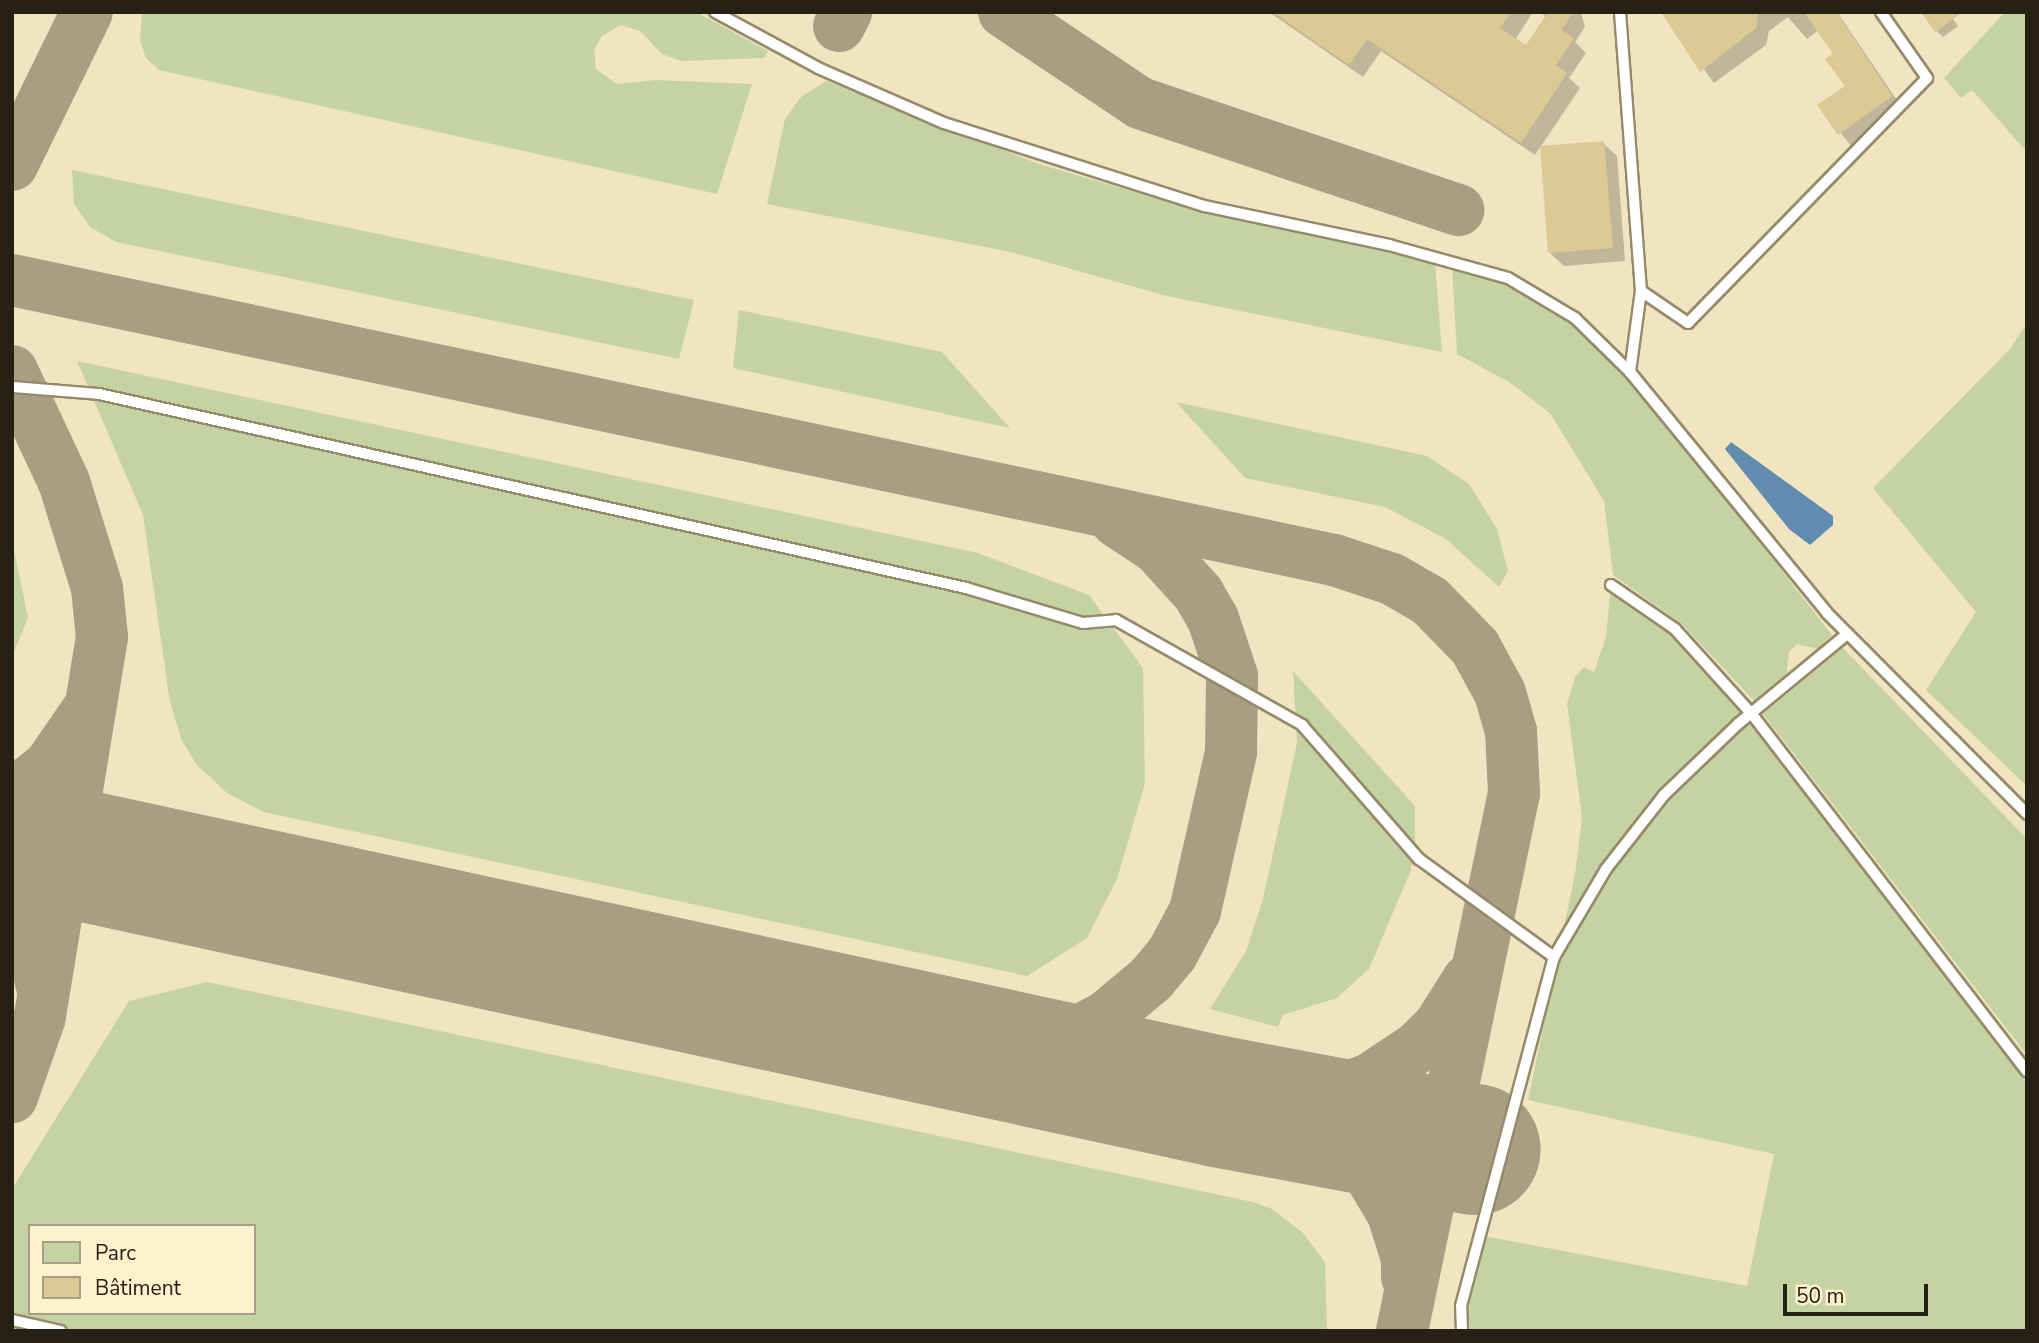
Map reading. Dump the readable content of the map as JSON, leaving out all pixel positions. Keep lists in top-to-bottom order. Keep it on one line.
{"legend":["Parc","Bâtiment"],"scale_bar":"50 m"}
